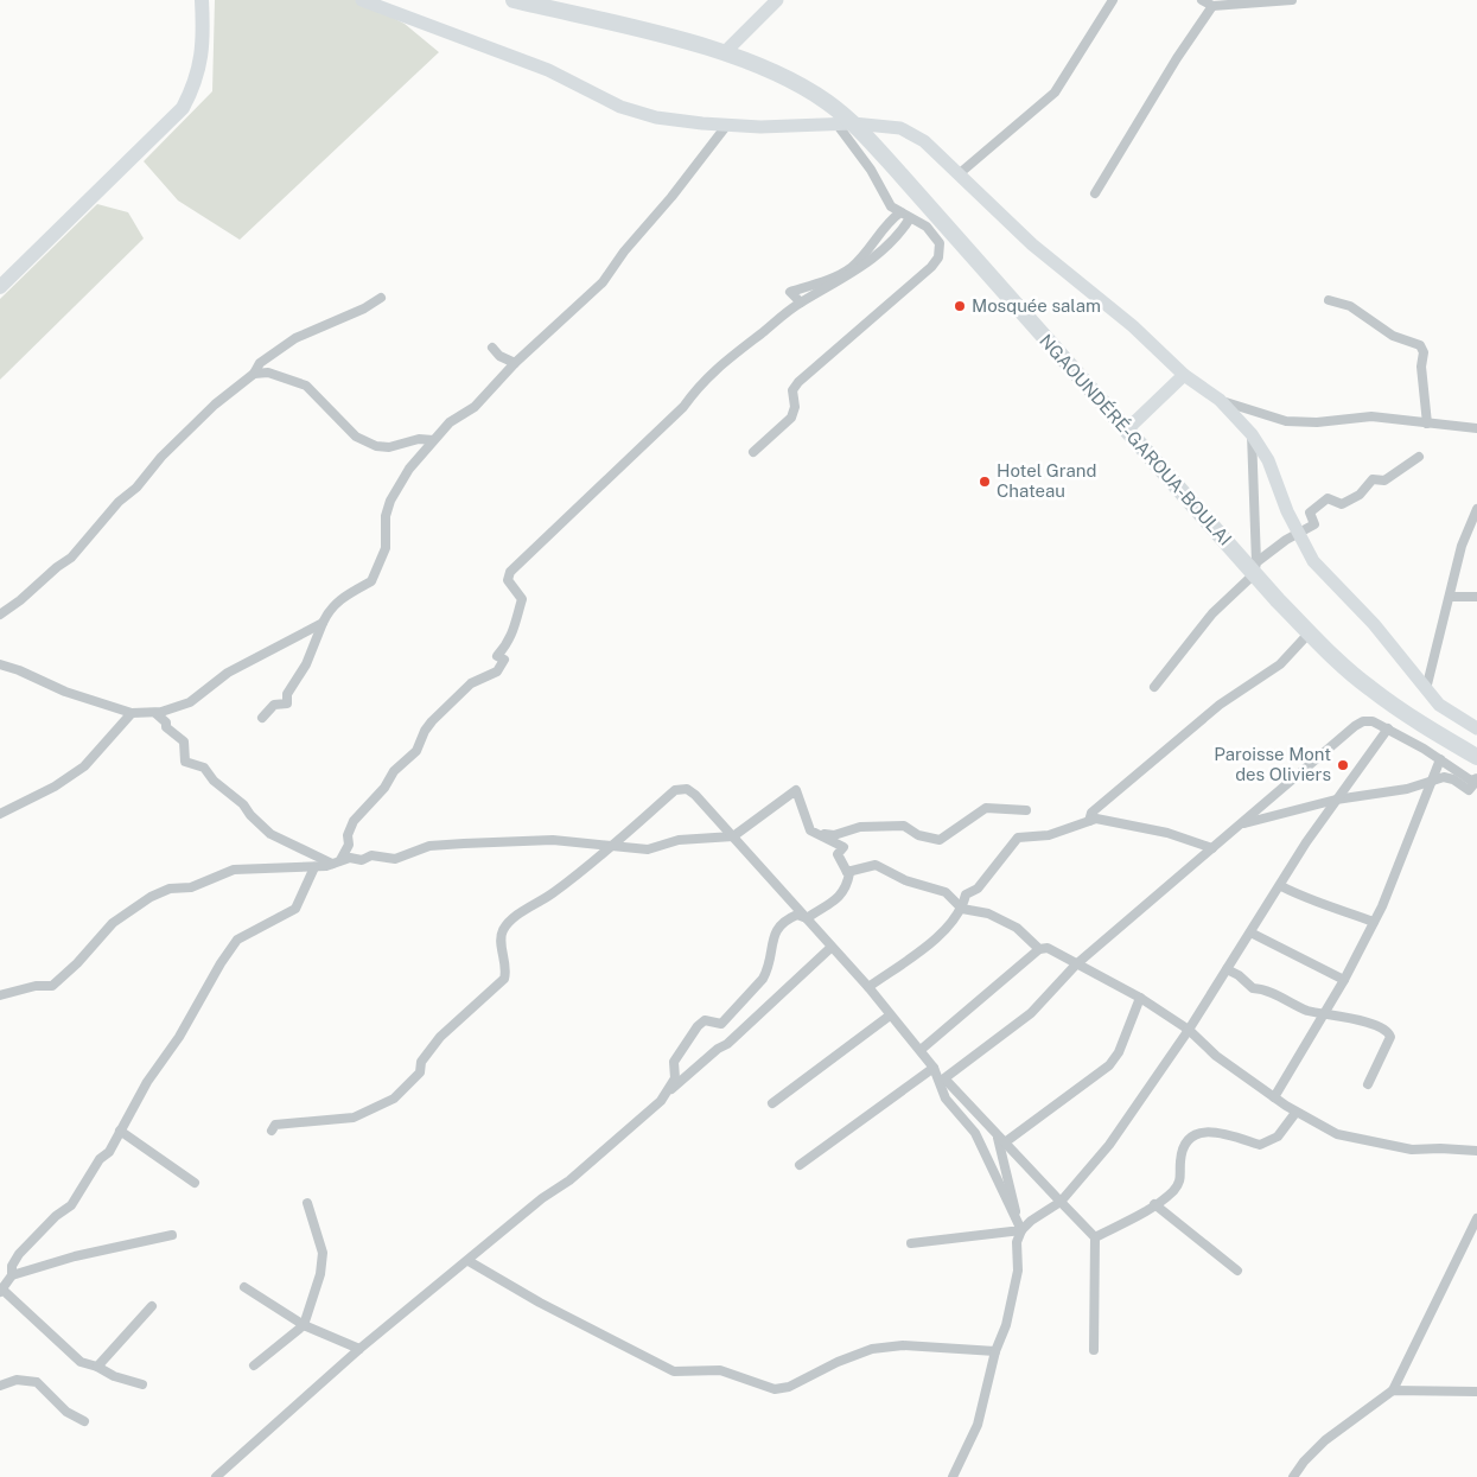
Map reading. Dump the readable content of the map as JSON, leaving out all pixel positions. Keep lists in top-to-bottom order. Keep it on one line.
{"streets":{"highway":["NGAOUNDÉRÉ-GAROUA-BOULAI"]},"places":["Mosquée salam","Hotel Grand Chateau","Paroisse Mont des Oliviers"]}
